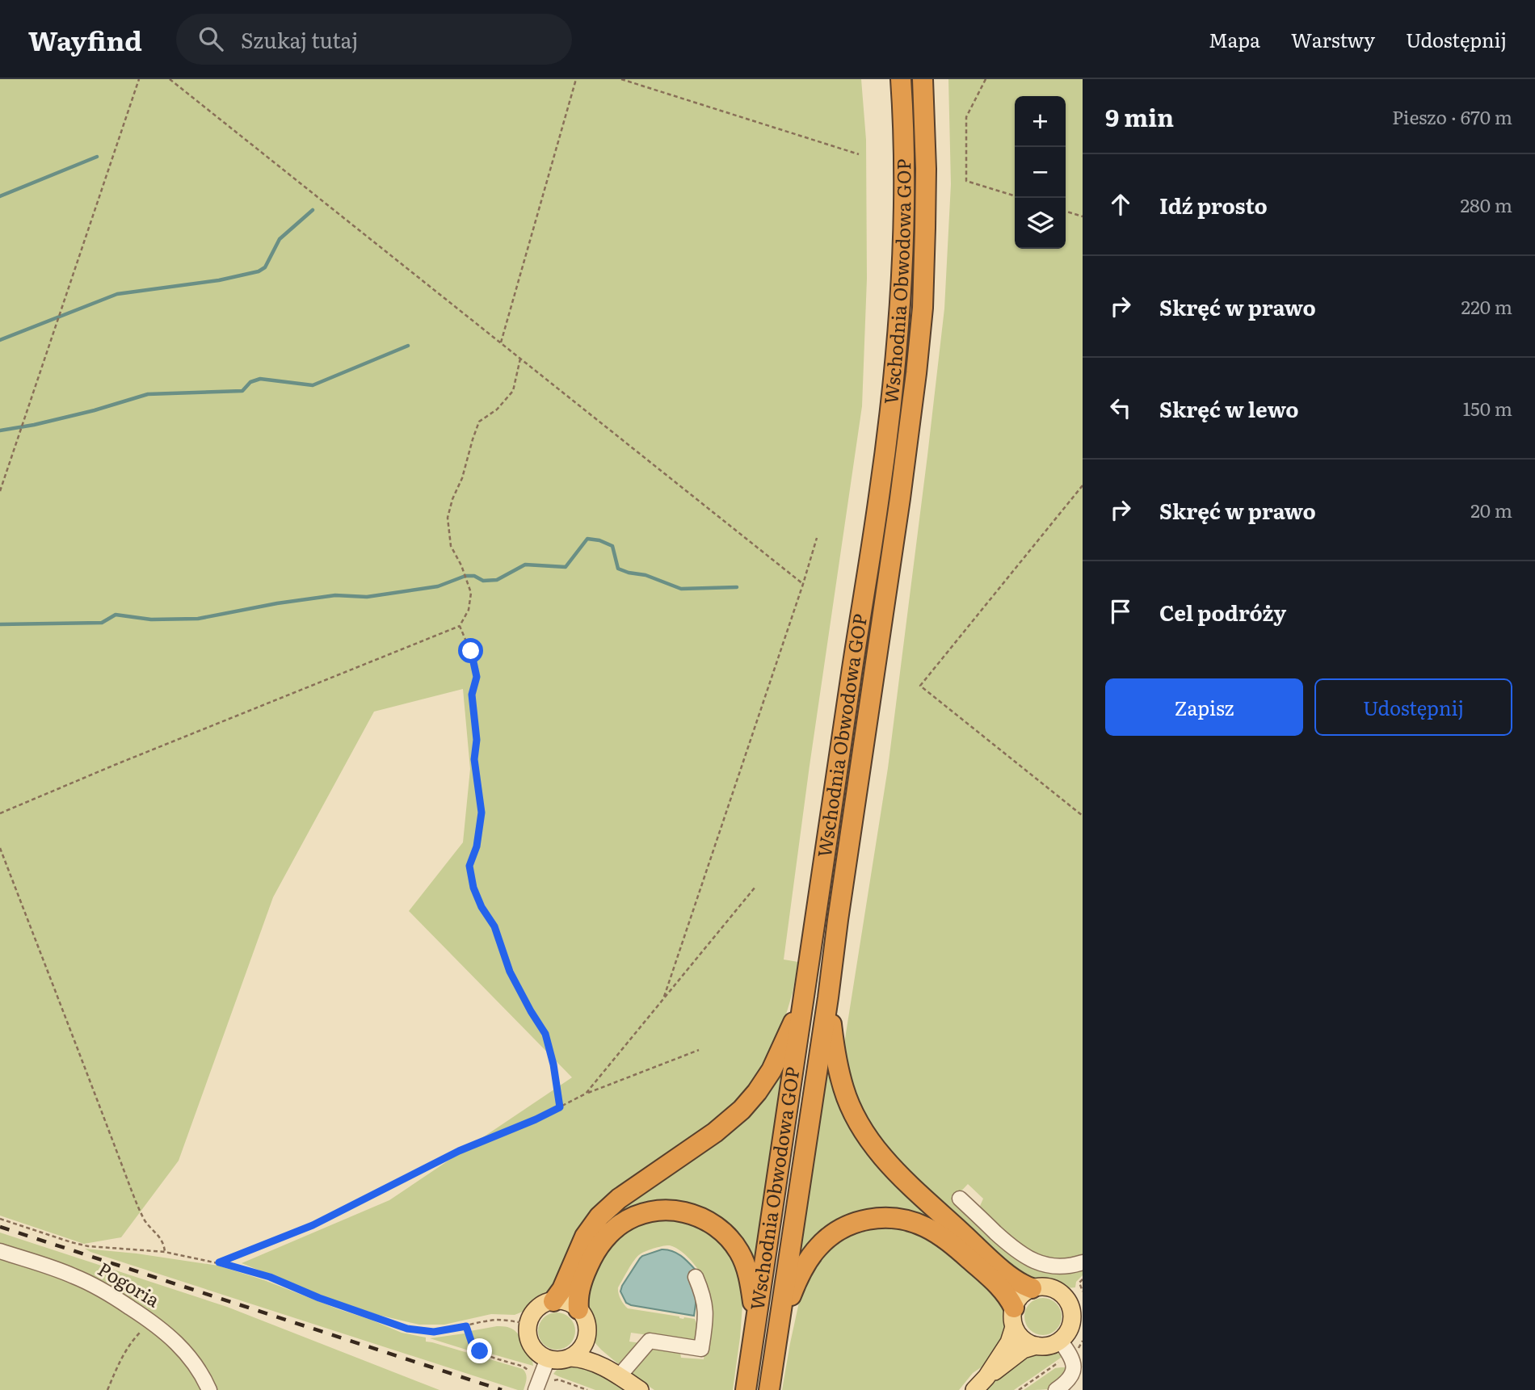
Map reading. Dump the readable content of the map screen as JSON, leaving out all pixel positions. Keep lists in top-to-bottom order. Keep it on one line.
{"streets":{"highway":["Wschodnia Obwodowa GOP"],"street":["Pogoria"]},"page":{"header":"Wayfind","search":"Szukaj tutaj","nav":["Mapa","Warstwy","Udostępnij"],"heading":["9 min","Pieszo · 670 m"],"map_buttons":["+","−"],"list":[["Idź prosto","280 m"],["Skręć w prawo","220 m"],["Skręć w lewo","150 m"],["Skręć w prawo","20 m"],"Cel podróży"],"buttons":["Zapisz","Udostępnij"]}}
